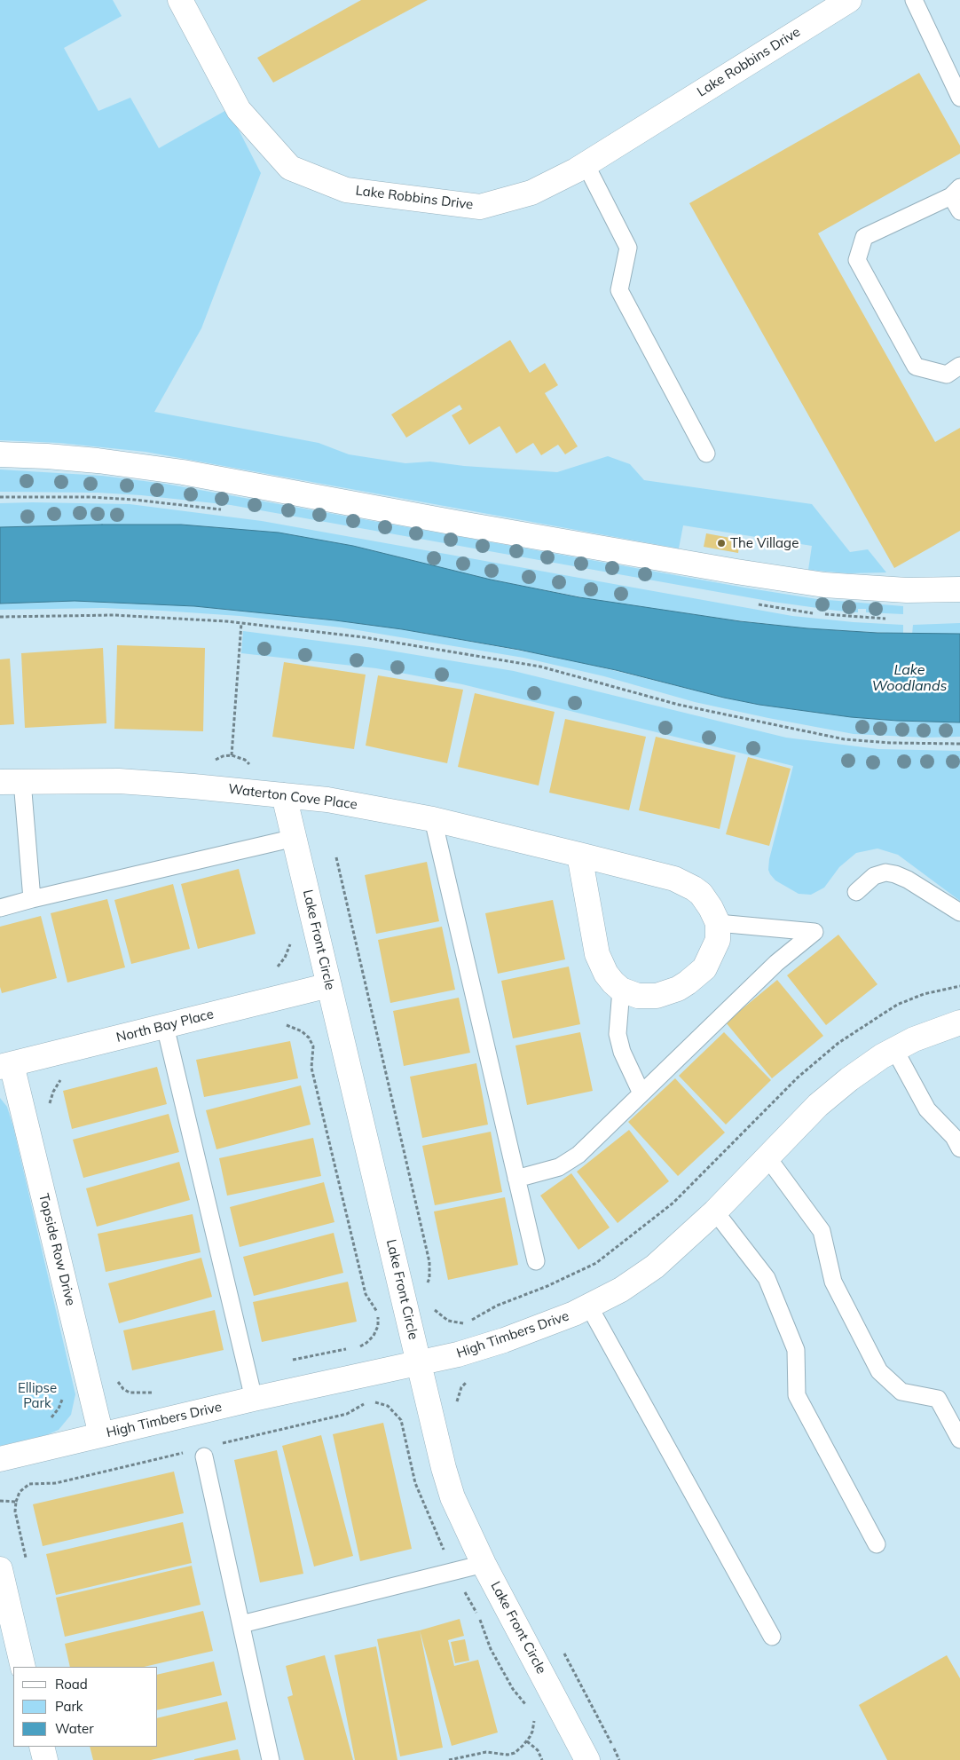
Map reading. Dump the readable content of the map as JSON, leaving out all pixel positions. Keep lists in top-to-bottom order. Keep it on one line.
{"streets":{"street":["Lake Robbins Drive","Waterton Cove Place","Lake Front Circle","North Bay Place","Topside Row Drive","High Timbers Drive"]},"crossings":[["Waterton Cove Place","Lake Front Circle"],["Lake Front Circle","North Bay Place"],["Lake Front Circle","High Timbers Drive"],["North Bay Place","Topside Row Drive"],["Topside Row Drive","High Timbers Drive"]],"water":["Lake Woodlands"],"parks":["Ellipse Park"],"places":["The Village"],"legend":["Road","Park","Water"]}
